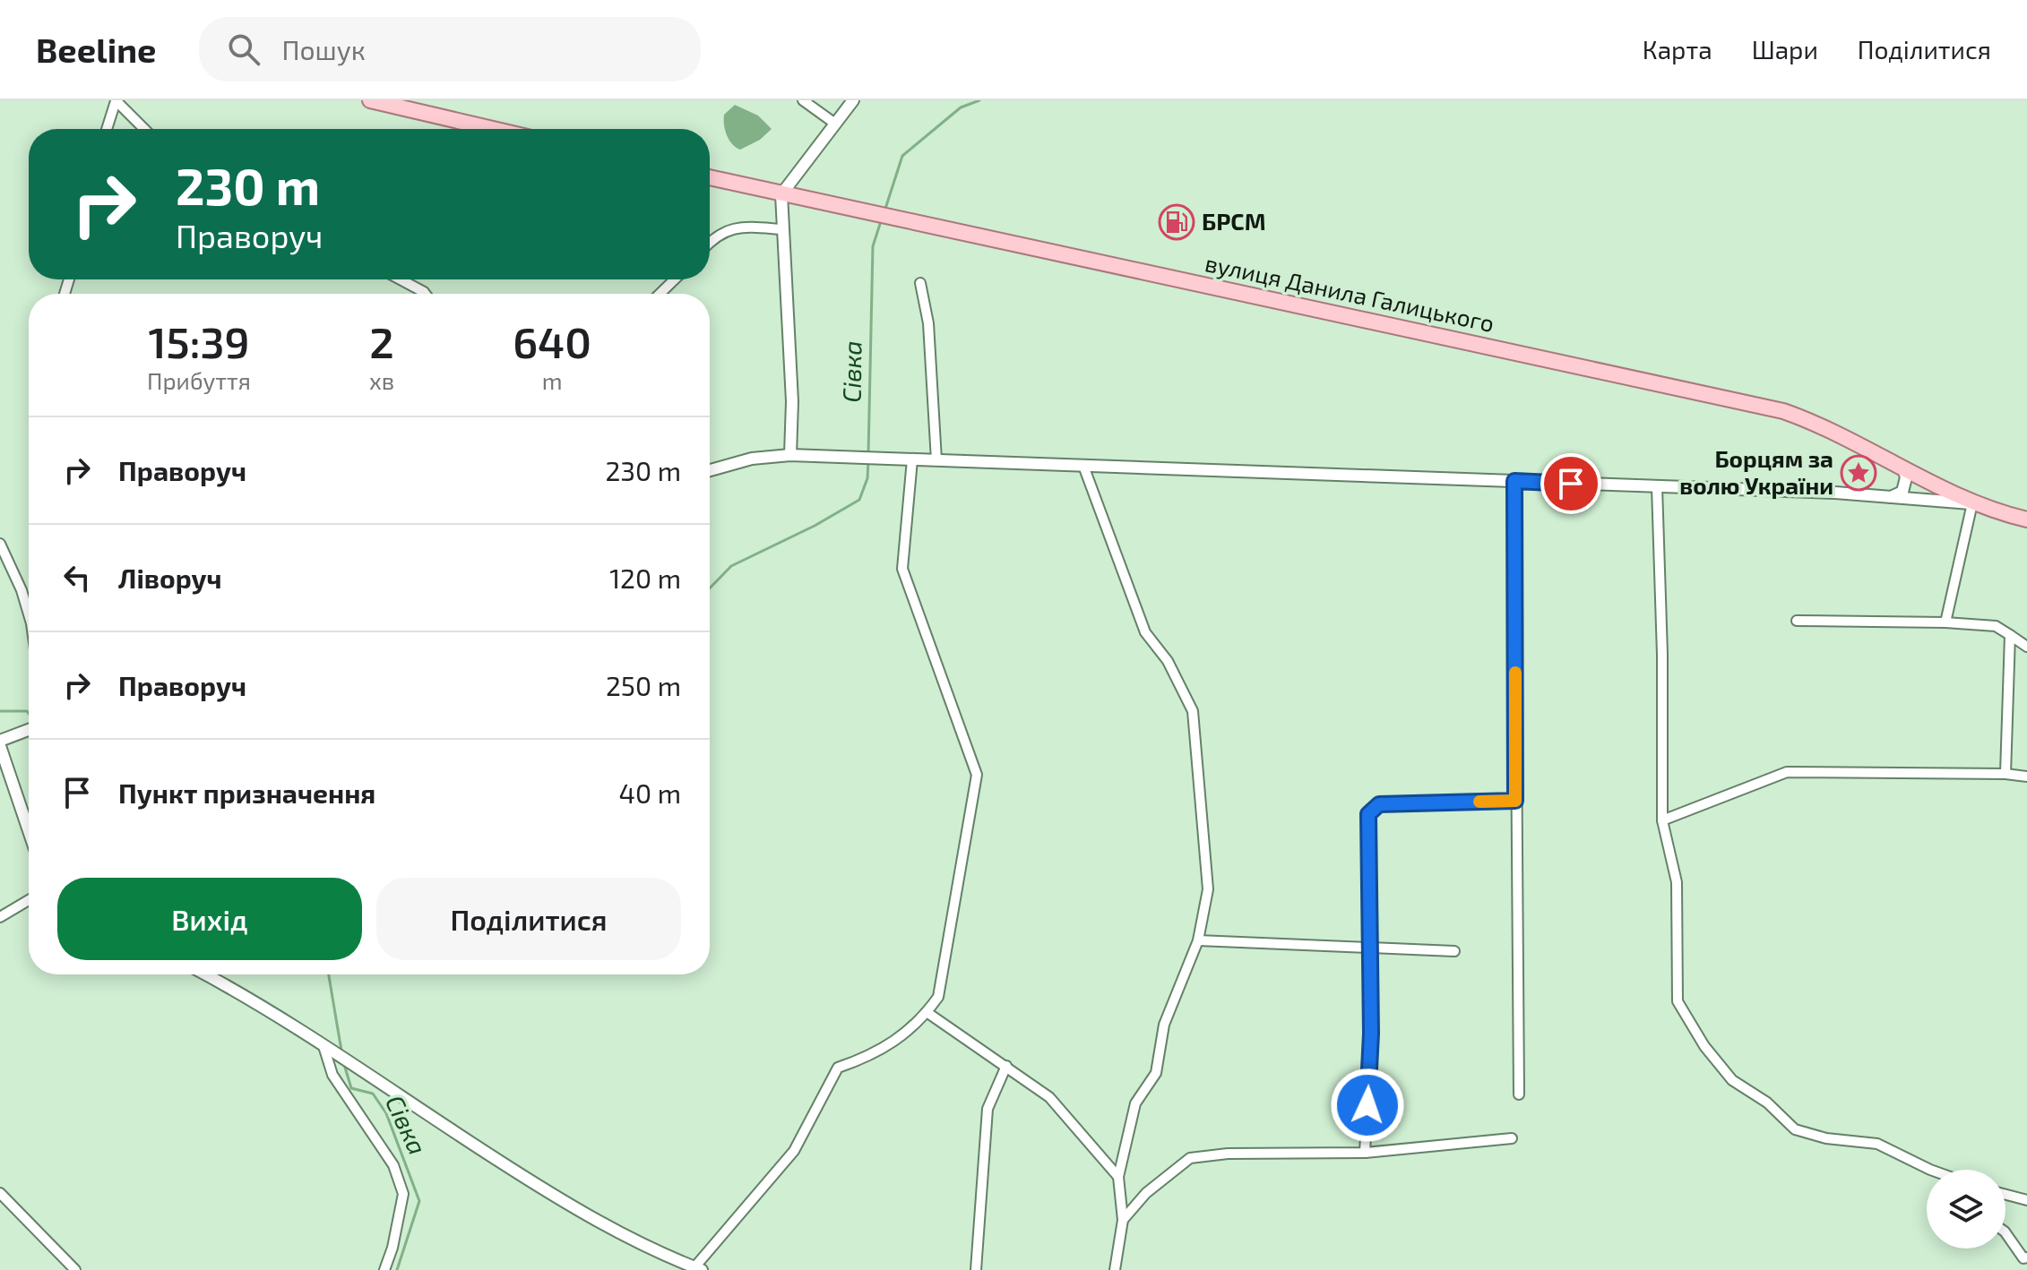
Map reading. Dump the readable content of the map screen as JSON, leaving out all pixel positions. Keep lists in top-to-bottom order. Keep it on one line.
{"streets":{"main road":["вулиця Данила Галицького"]},"water":["Сівка"],"places":{"fuel station":["БРСМ"],"place":["Борцям за волю України"]},"page":{"header":"Beeline","search":"Пошук","nav":["Карта","Шари","Поділитися"],"turn":["230 m","Праворуч"],"eta":["15:39","Прибуття","2","хв","640","m"],"list":[{"name":"Праворуч","value":"230 m"},{"name":"Ліворуч","value":"120 m"},{"name":"Праворуч","value":"250 m"},{"name":"Пункт призначення","value":"40 m"}],"buttons":["Вихід","Поділитися"]}}
